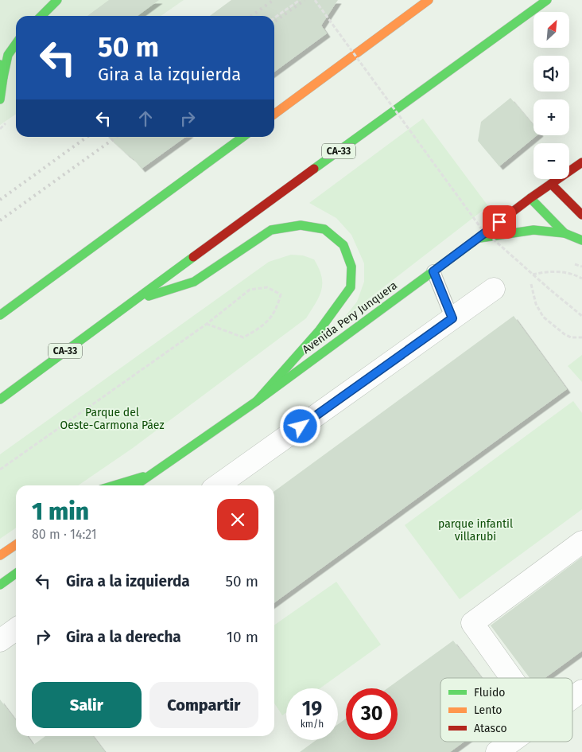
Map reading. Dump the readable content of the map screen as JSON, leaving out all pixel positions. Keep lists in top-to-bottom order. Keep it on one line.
{"streets":{"main road":["CA-33","Avenida Pery Junquera"]},"parks":["Parque del Oeste-Carmona Páez","parque infantil villarubi"],"legend":["Fluido","Lento","Atasco"],"north":"top right","page":{"map_buttons":["+","−"],"turn":["50 m","Gira a la izquierda"],"heading":["1 min","80 m · 14:21"],"list":[{"name":"Gira a la izquierda","value":"50 m"},{"name":"Gira a la derecha","value":"10 m"}],"buttons":["Salir","Compartir"],"speed":"19 km/h","limit":"30"}}
